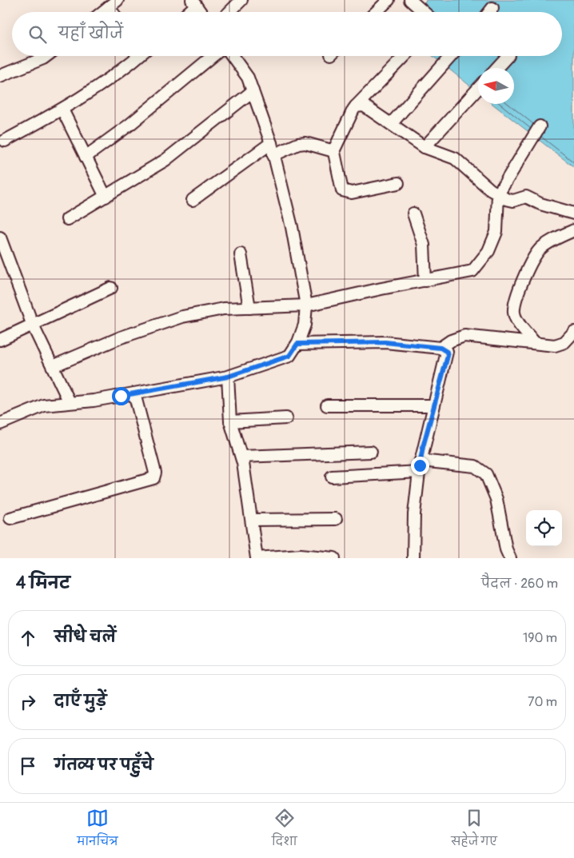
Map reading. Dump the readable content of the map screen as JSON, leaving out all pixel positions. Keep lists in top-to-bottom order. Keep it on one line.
{"north":"left","page":{"search":"यहाँ खोजें","heading":["4 मिनट","पैदल · 260 m"],"list":[["सीधे चलें","190 m"],["दाएँ मुड़ें","70 m"],"गंतव्य पर पहुँचे"],"nav":["मानचित्र","दिशा","सहेजे गए"]}}
